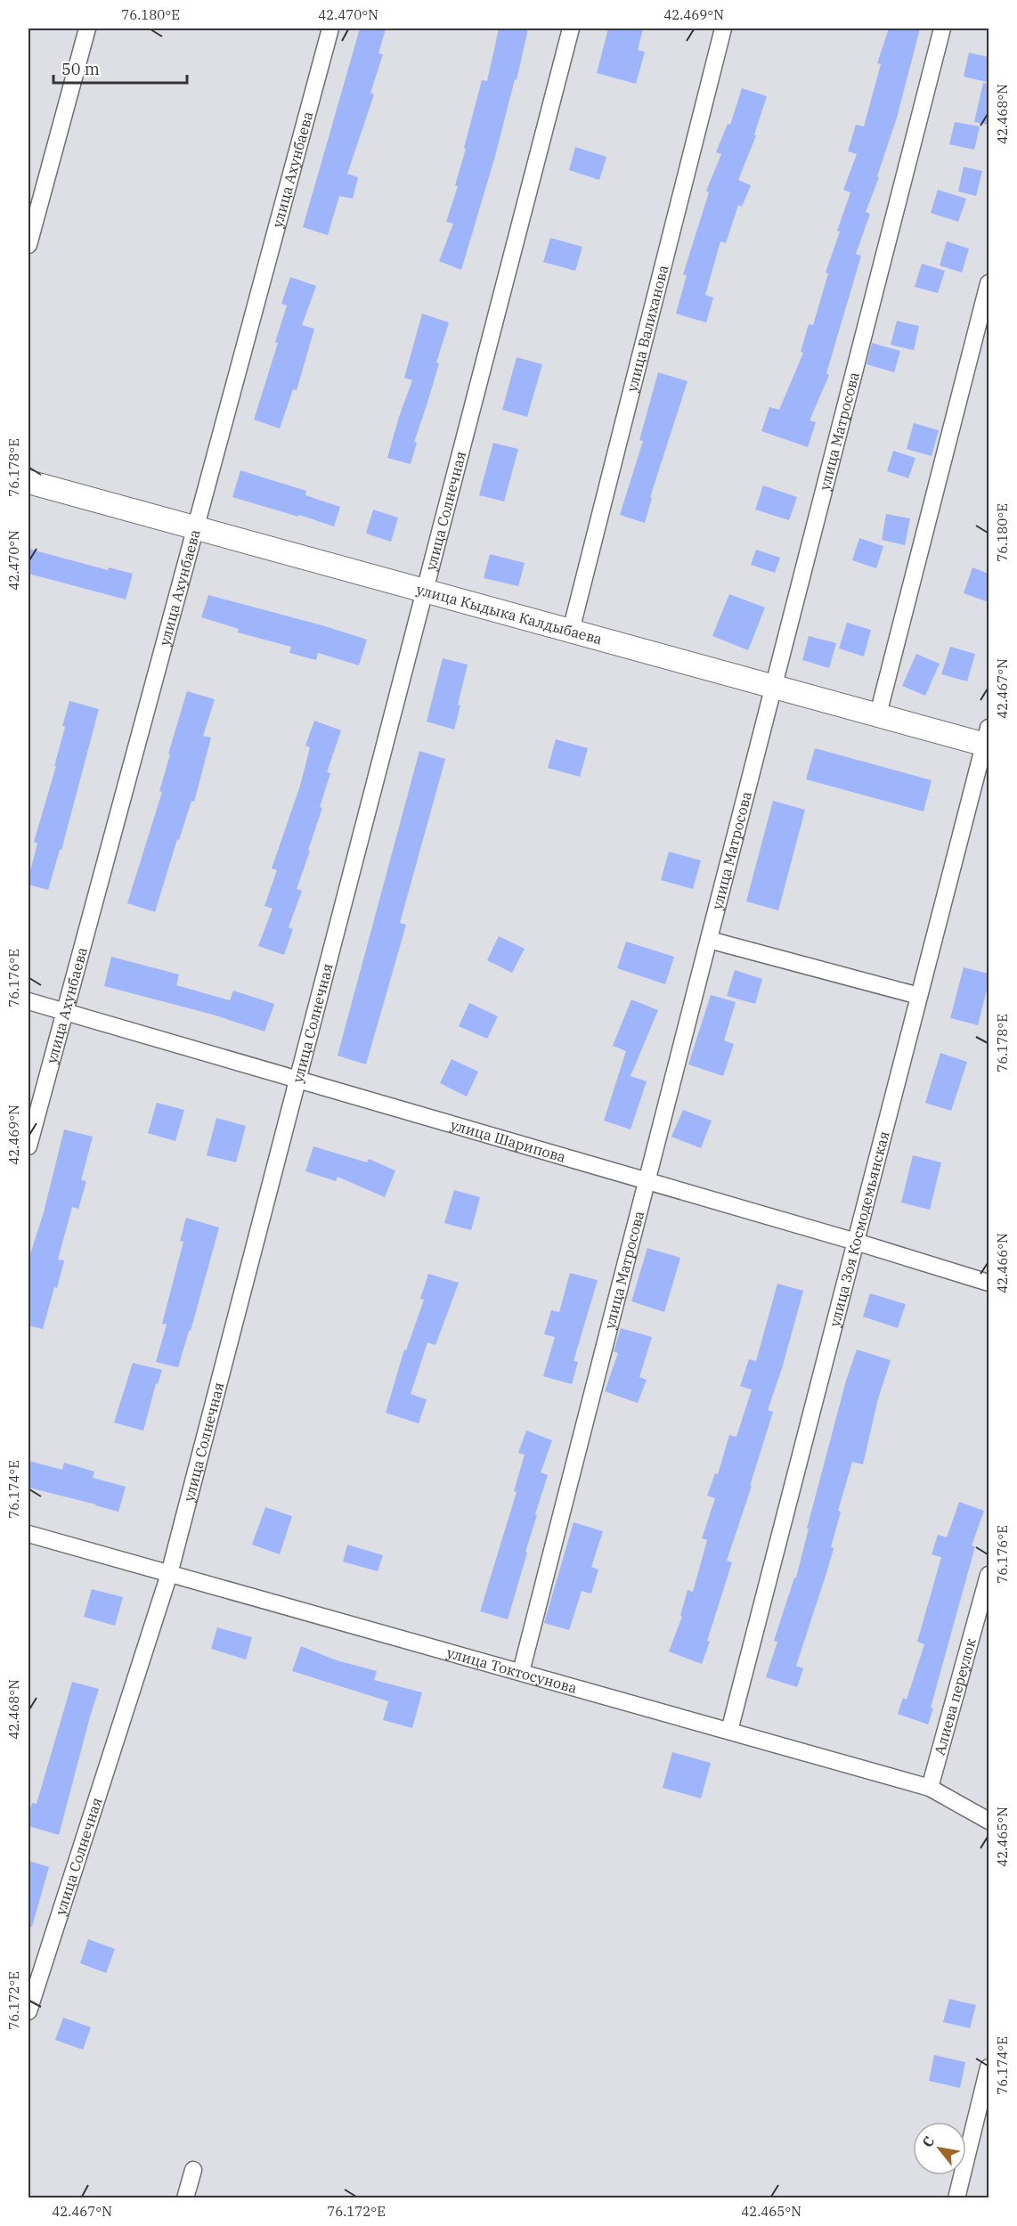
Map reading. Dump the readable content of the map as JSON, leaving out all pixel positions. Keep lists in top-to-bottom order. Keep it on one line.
{"streets":{"street":["улица Ахунбаева","улица Валиханова","улица Матросова","улица Солнечная","улица Кыдыка Калдыбаева","улица Шарипова","улица Зоя Космодемьянская","улица Токтосунова","Алиева переулок"]},"crossings":[["улица Ахунбаева","улица Кыдыка Калдыбаева"],["улица Ахунбаева","улица Шарипова"],["улица Валиханова","улица Кыдыка Калдыбаева"],["улица Матросова","улица Кыдыка Калдыбаева"],["улица Матросова","улица Шарипова"],["улица Матросова","улица Токтосунова"],["улица Солнечная","улица Кыдыка Калдыбаева"],["улица Солнечная","улица Шарипова"],["улица Солнечная","улица Токтосунова"],["улица Кыдыка Калдыбаева","улица Зоя Космодемьянская"],["улица Шарипова","улица Зоя Космодемьянская"],["улица Зоя Космодемьянская","улица Токтосунова"],["улица Токтосунова","Алиева переулок"]],"scale_bar":"50 m","north":"top left","coordinates":["76.180°E","42.470°N","42.469°N","42.468°N","76.178°E","42.467°N","76.176°E","42.466°N","76.174°E","42.465°N","76.172°E"]}
